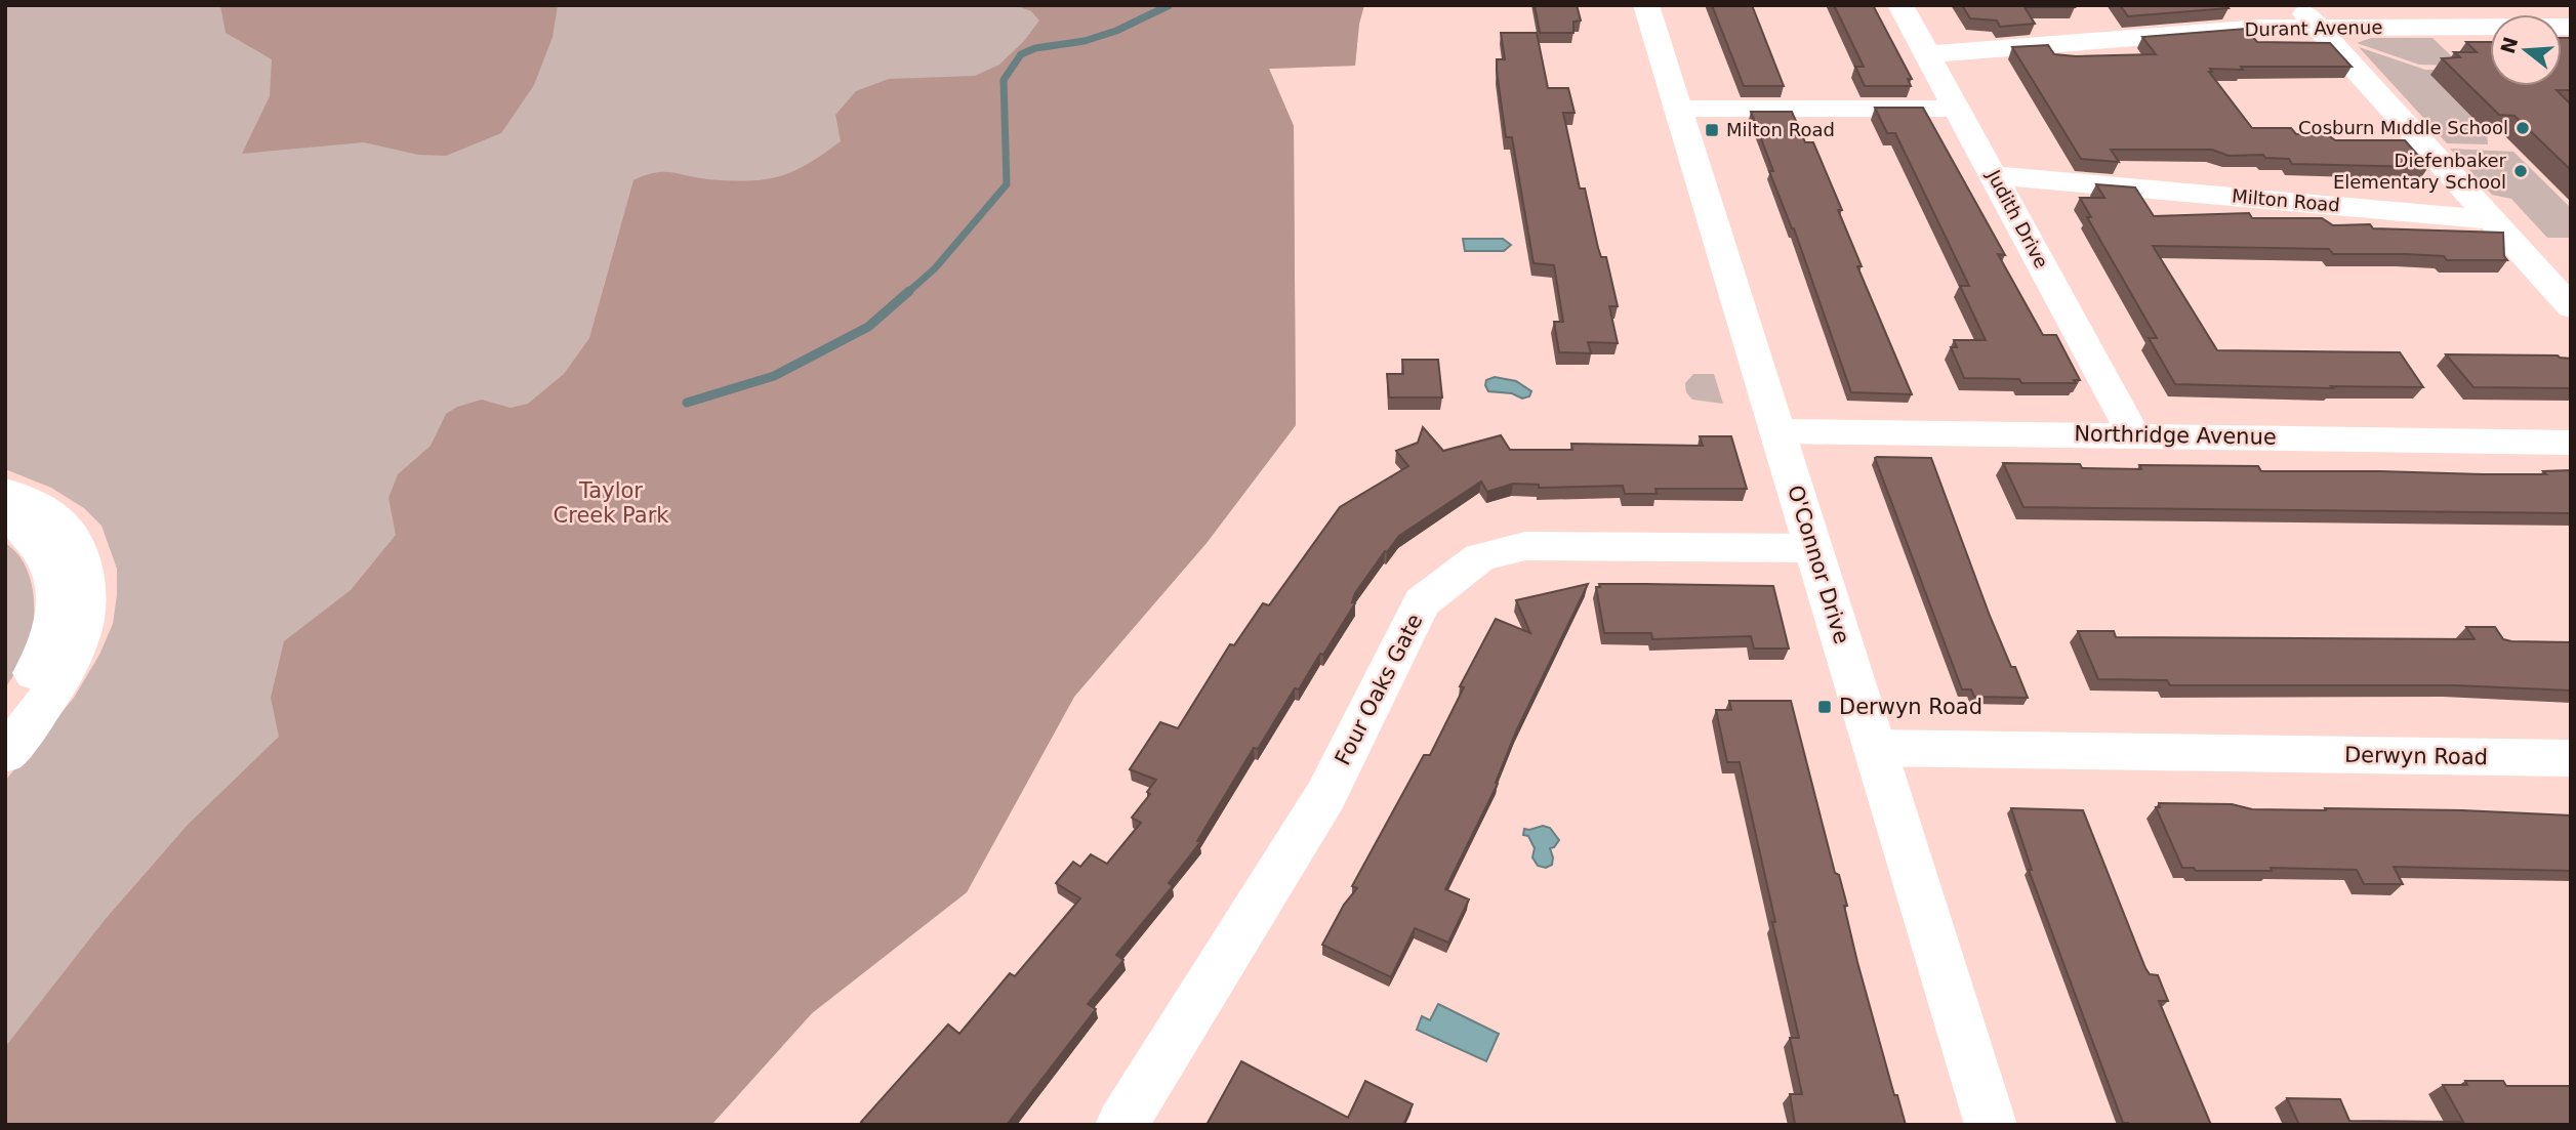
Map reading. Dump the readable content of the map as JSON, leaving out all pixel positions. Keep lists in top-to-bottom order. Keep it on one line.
{"streets":{"main road":["Durant Avenue","Milton Road","Judith Drive","Northridge Avenue","O'Connor Drive","Four Oaks Gate","Derwyn Road"]},"crossings":[["Durant Avenue","Judith Drive"],["Milton Road","Judith Drive"],["Judith Drive","Northridge Avenue"],["Northridge Avenue","O'Connor Drive"],["O'Connor Drive","Four Oaks Gate"],["O'Connor Drive","Derwyn Road"]],"parks":["Taylor Creek Park"],"places":{"other":["Cosburn Mıddle School","Diefenbaker Elementary School"],"transit":["Milton Road","Derwyn Road"]},"north":"left"}
